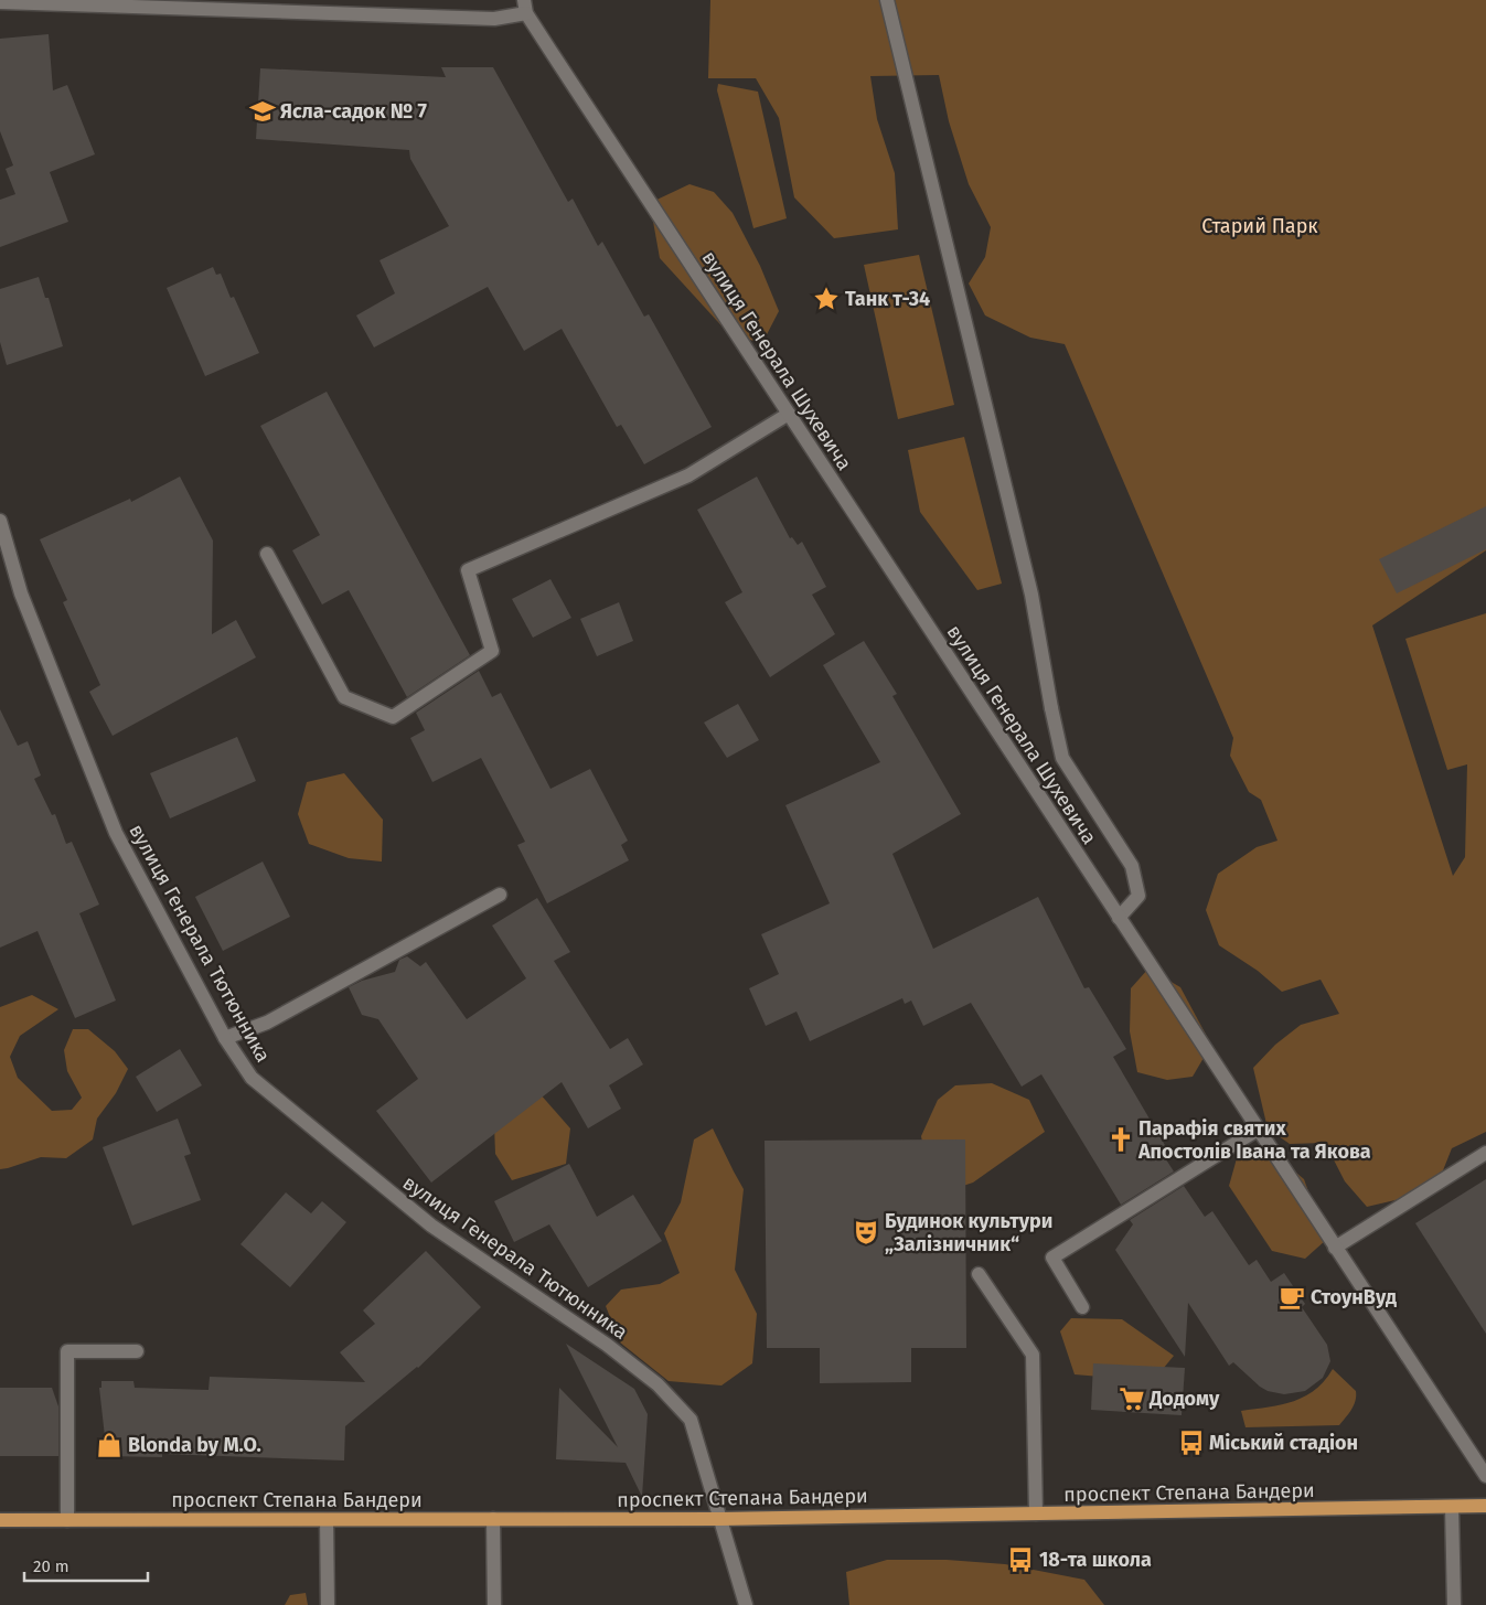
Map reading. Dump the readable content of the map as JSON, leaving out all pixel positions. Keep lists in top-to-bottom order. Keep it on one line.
{"streets":{"main road":["проспект Степана Бандери"],"street":["вулиця Генерала Шухевича","вулиця Генерала Тютюнника"]},"crossings":[["вулиця Генерала Тютюнника","проспект Степана Бандери"]],"parks":["Старий Парк"],"places":{"school or university":["Ясла-садок № 7"],"place":["Танк т-34"],"church":["Парафія святих Апостолів Івана та Якова"],"theatre":["Будинок культури „Залізничник“"],"cafe":["СтоунВуд"],"supermarket":["Додому"],"bus stop":["Міський стадіон","18-та школа"],"shop":["Blonda by M.O."]},"scale_bar":"20 m"}
